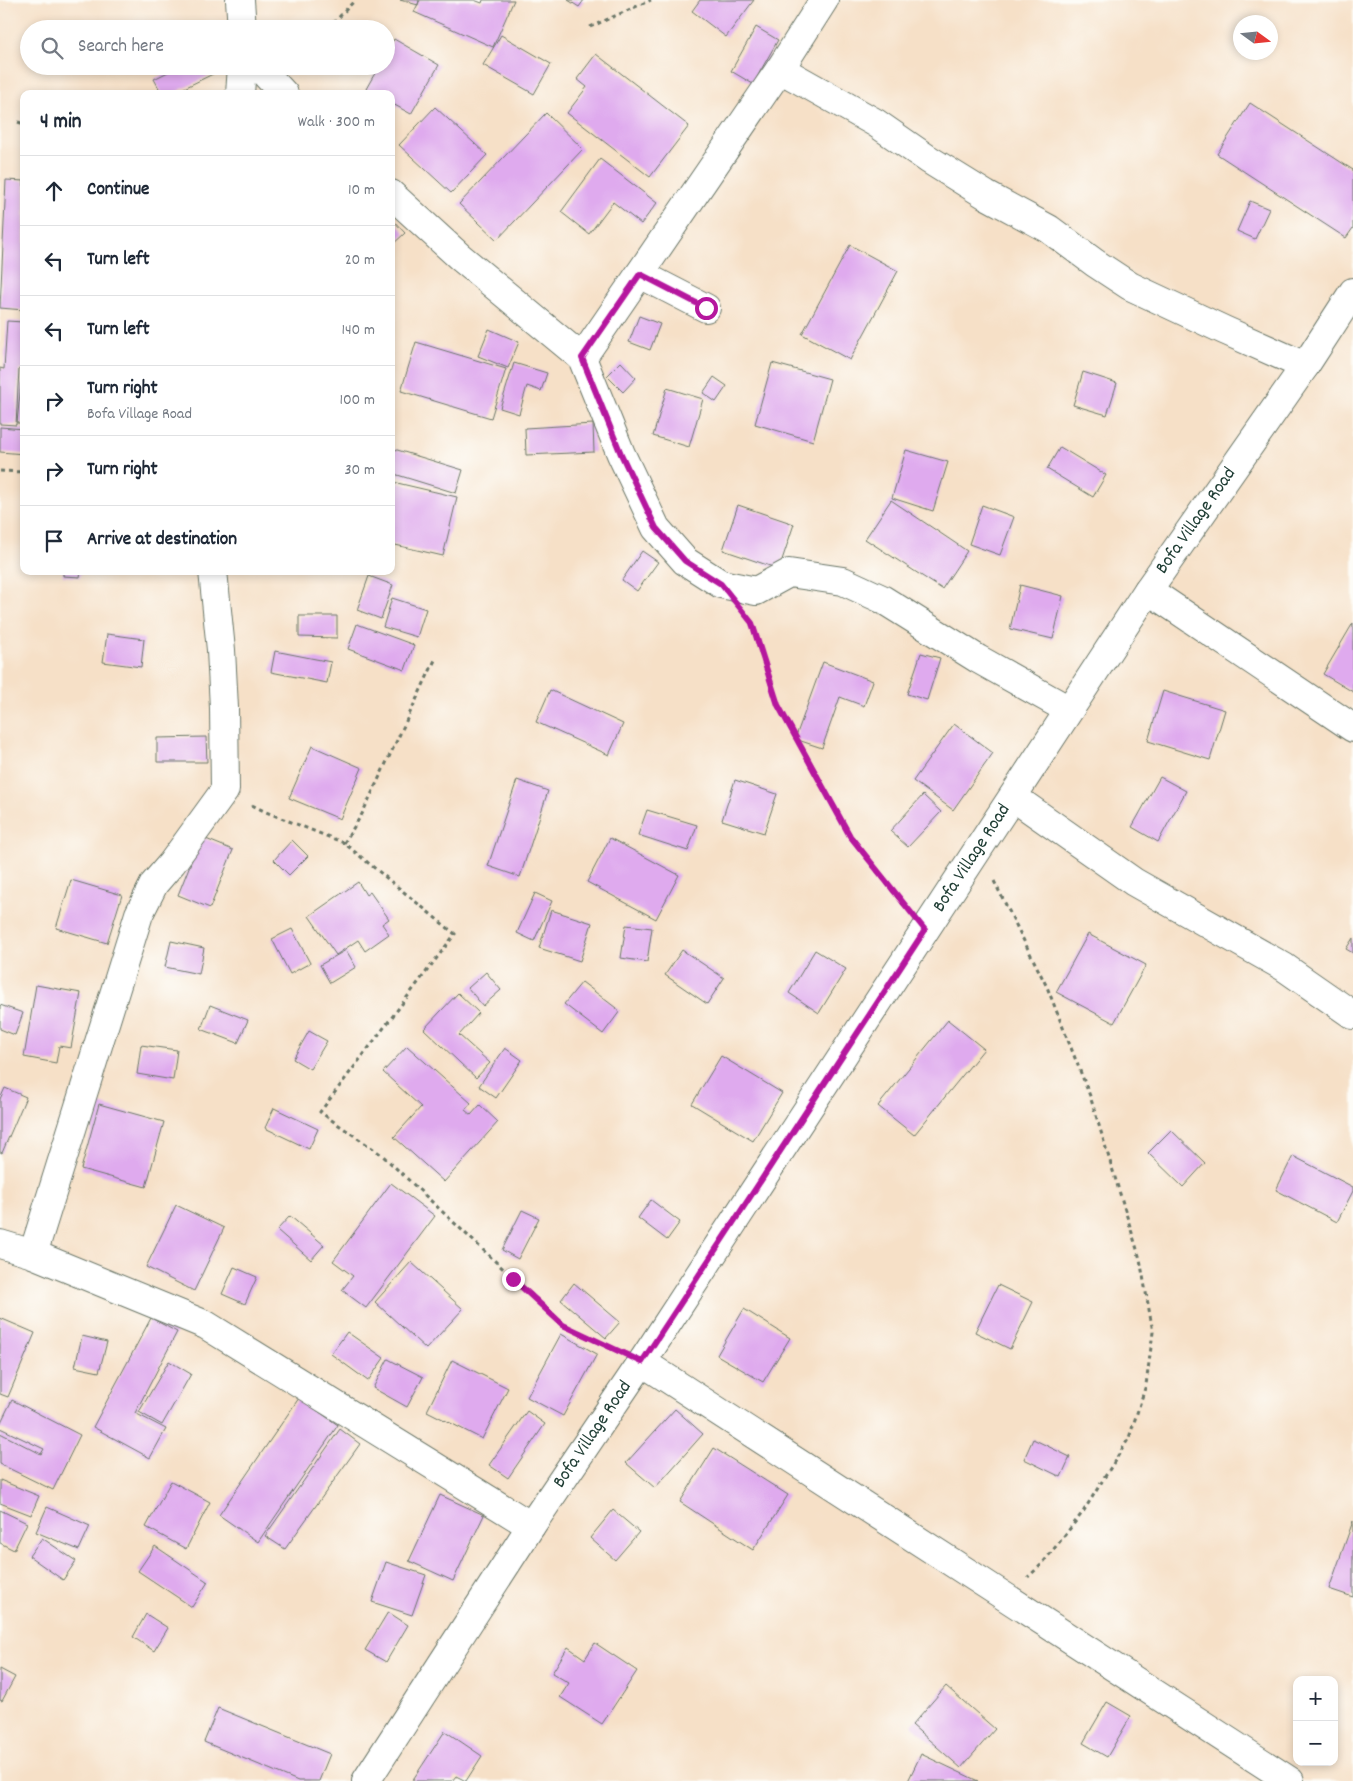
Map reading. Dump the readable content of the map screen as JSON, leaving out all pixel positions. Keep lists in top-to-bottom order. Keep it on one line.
{"streets":{"street":["Bofa Village Road"]},"north":"right","page":{"search":"Search here","heading":["4 min","Walk · 300 m"],"list":[["Continue","10 m"],["Turn left","20 m"],["Turn left","140 m"],["Turn right","Bofa Village Road","100 m"],["Turn right","30 m"],"Arrive at destination"],"map_buttons":["+","−"]}}
